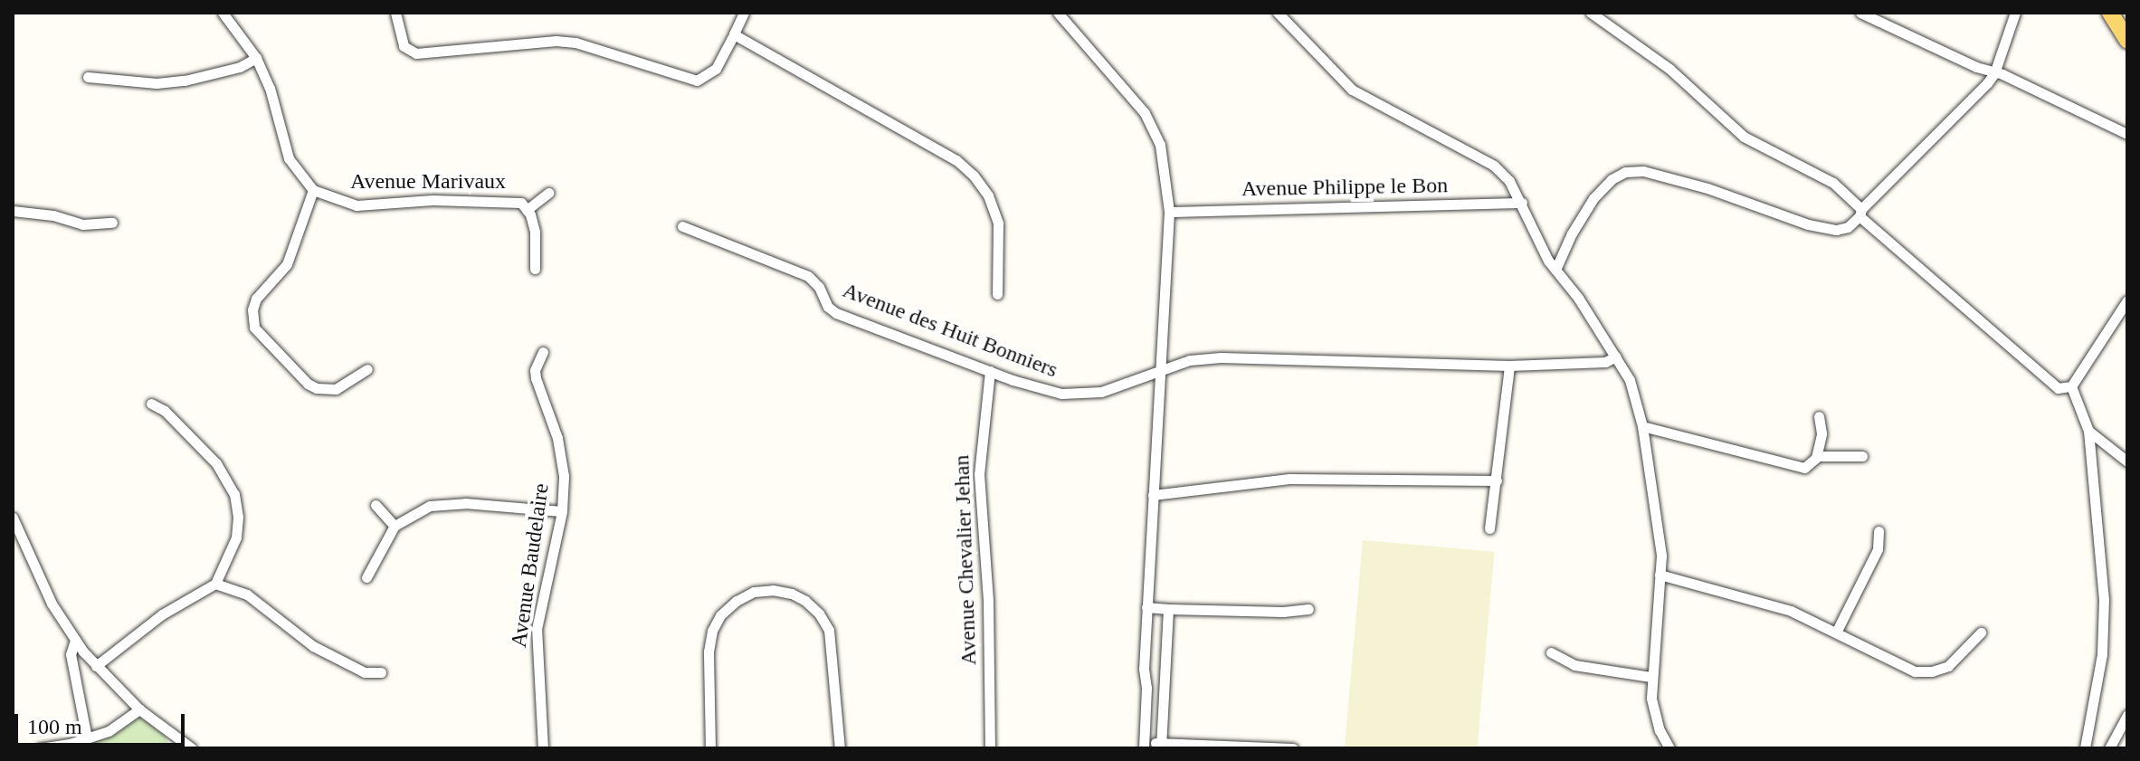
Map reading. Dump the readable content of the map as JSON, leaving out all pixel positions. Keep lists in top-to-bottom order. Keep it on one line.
{"streets":{"street":["Avenue Marivaux","Avenue Philippe le Bon","Avenue des Huit Bonniers","Avenue Chevalier Jehan","Avenue Baudelaire"]},"crossings":[["Avenue des Huit Bonniers","Avenue Chevalier Jehan"]],"scale_bar":"100 m"}
